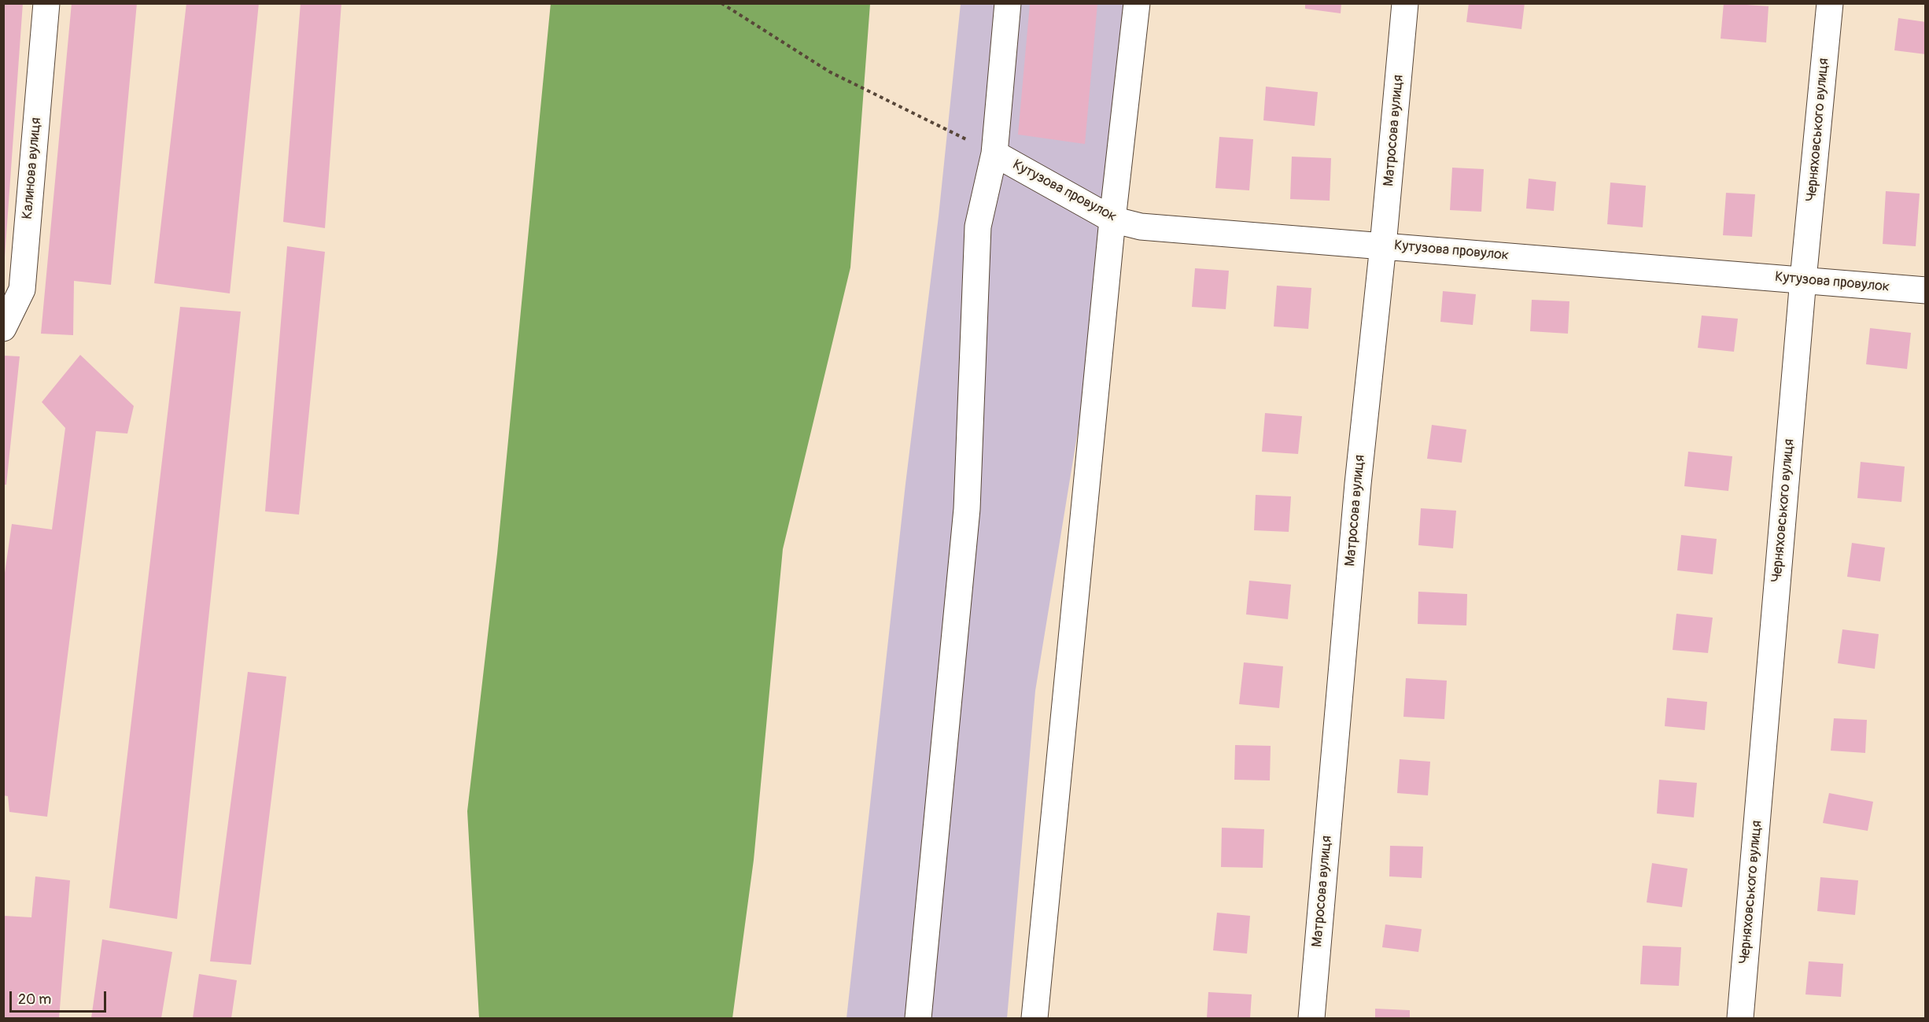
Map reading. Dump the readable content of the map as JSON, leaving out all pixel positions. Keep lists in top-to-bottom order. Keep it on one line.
{"streets":{"street":["Черняховського вулиця","Матросова вулиця","Калинова вулиця","Кутузова провулок"]},"crossings":[["Черняховського вулиця","Кутузова провулок"],["Матросова вулиця","Кутузова провулок"]],"scale_bar":"20 m"}
